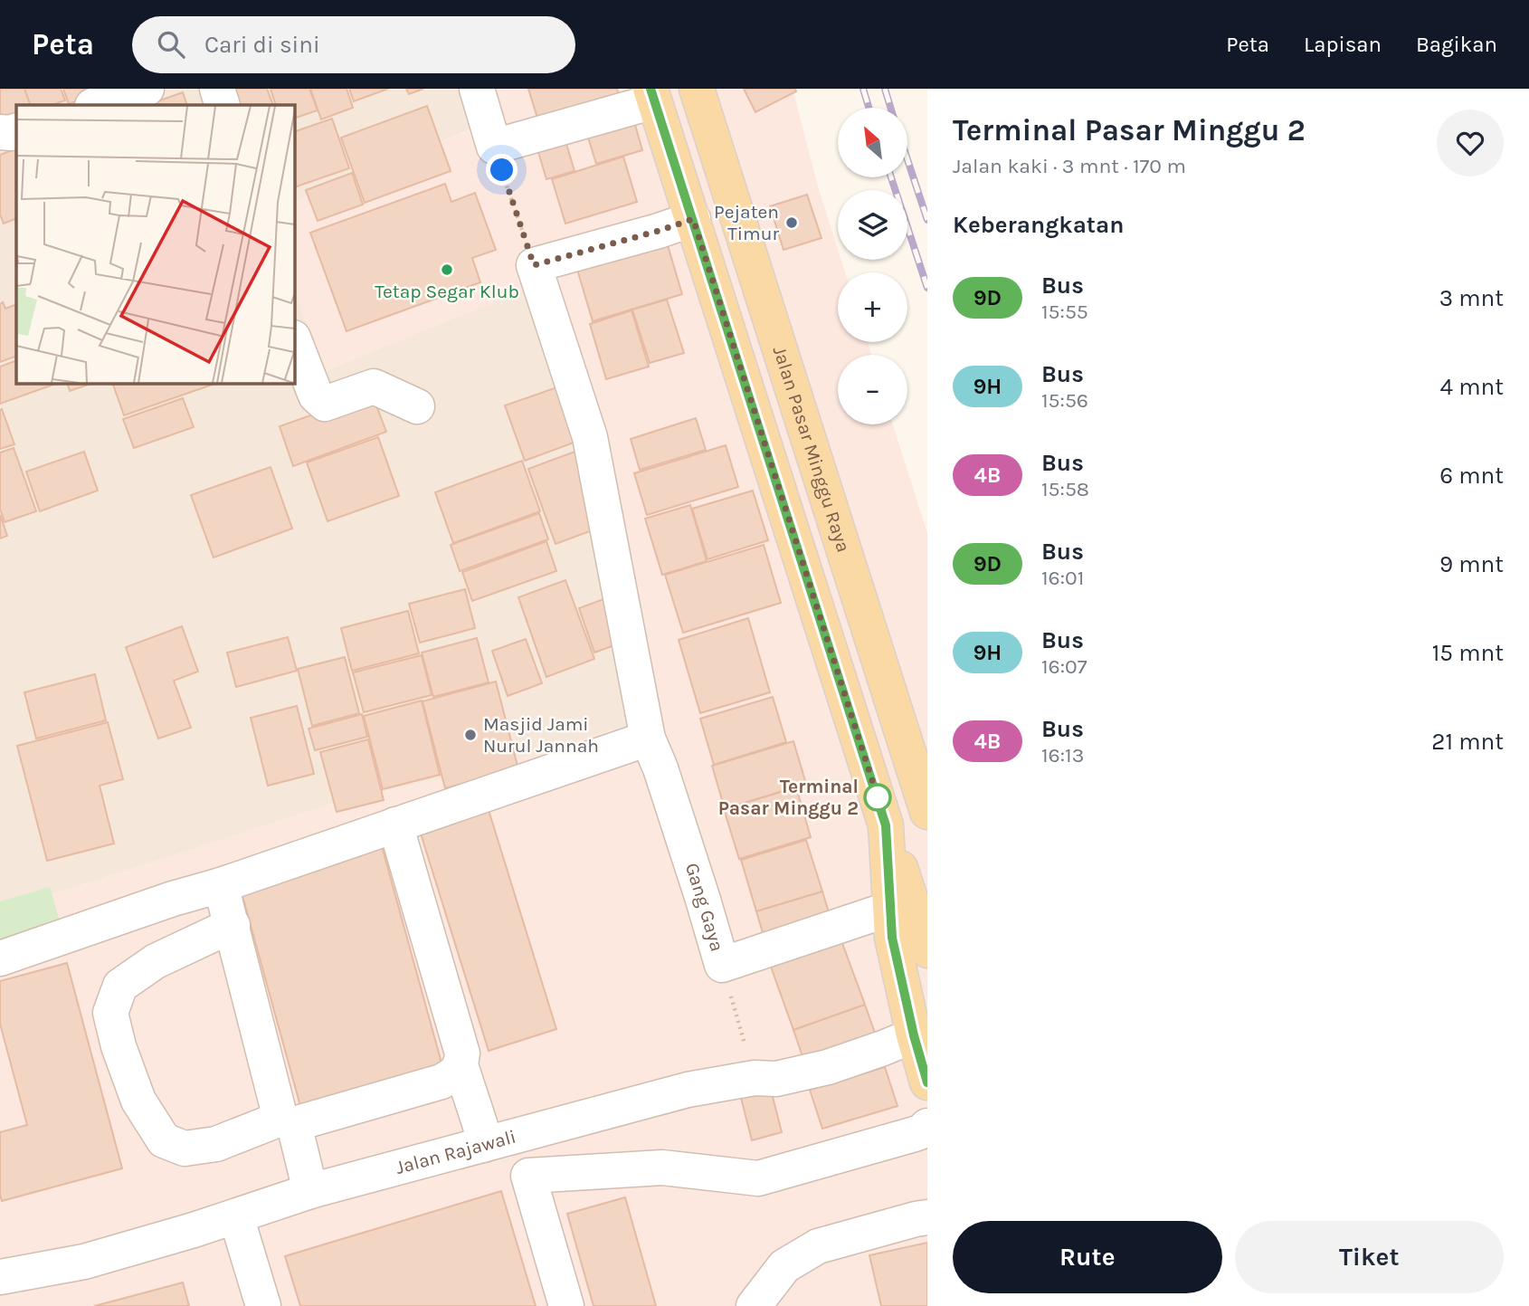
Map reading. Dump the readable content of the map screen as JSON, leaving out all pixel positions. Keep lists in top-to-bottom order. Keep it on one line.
{"streets":{"main road":["Jalan Pasar Minggu Raya"],"street":["Gang Gaya","Jalan Rajawali"]},"crossings":[["Gang Gaya","Jalan Rajawali"]],"places":["Pejaten Timur","Tetap Segar Klub","Masjid Jami Nurul Jannah","Terminal Pasar Minggu 2"],"lines":["bus line 9D"],"north":"top left","page":{"header":"Peta","search":"Cari di sini","nav":["Peta","Lapisan","Bagikan"],"heading":[["Terminal Pasar Minggu 2","Jalan kaki · 3 mnt · 170 m"],"Keberangkatan"],"map_buttons":["+","−"],"list":[{"mark":"9D","name":"Bus","note":"15:55","value":"3 mnt"},{"mark":"9H","name":"Bus","note":"15:56","value":"4 mnt"},{"mark":"4B","name":"Bus","note":"15:58","value":"6 mnt"},{"mark":"9D","name":"Bus","note":"16:01","value":"9 mnt"},{"mark":"9H","name":"Bus","note":"16:07","value":"15 mnt"},{"mark":"4B","name":"Bus","note":"16:13","value":"21 mnt"}],"buttons":["Rute","Tiket"]}}
